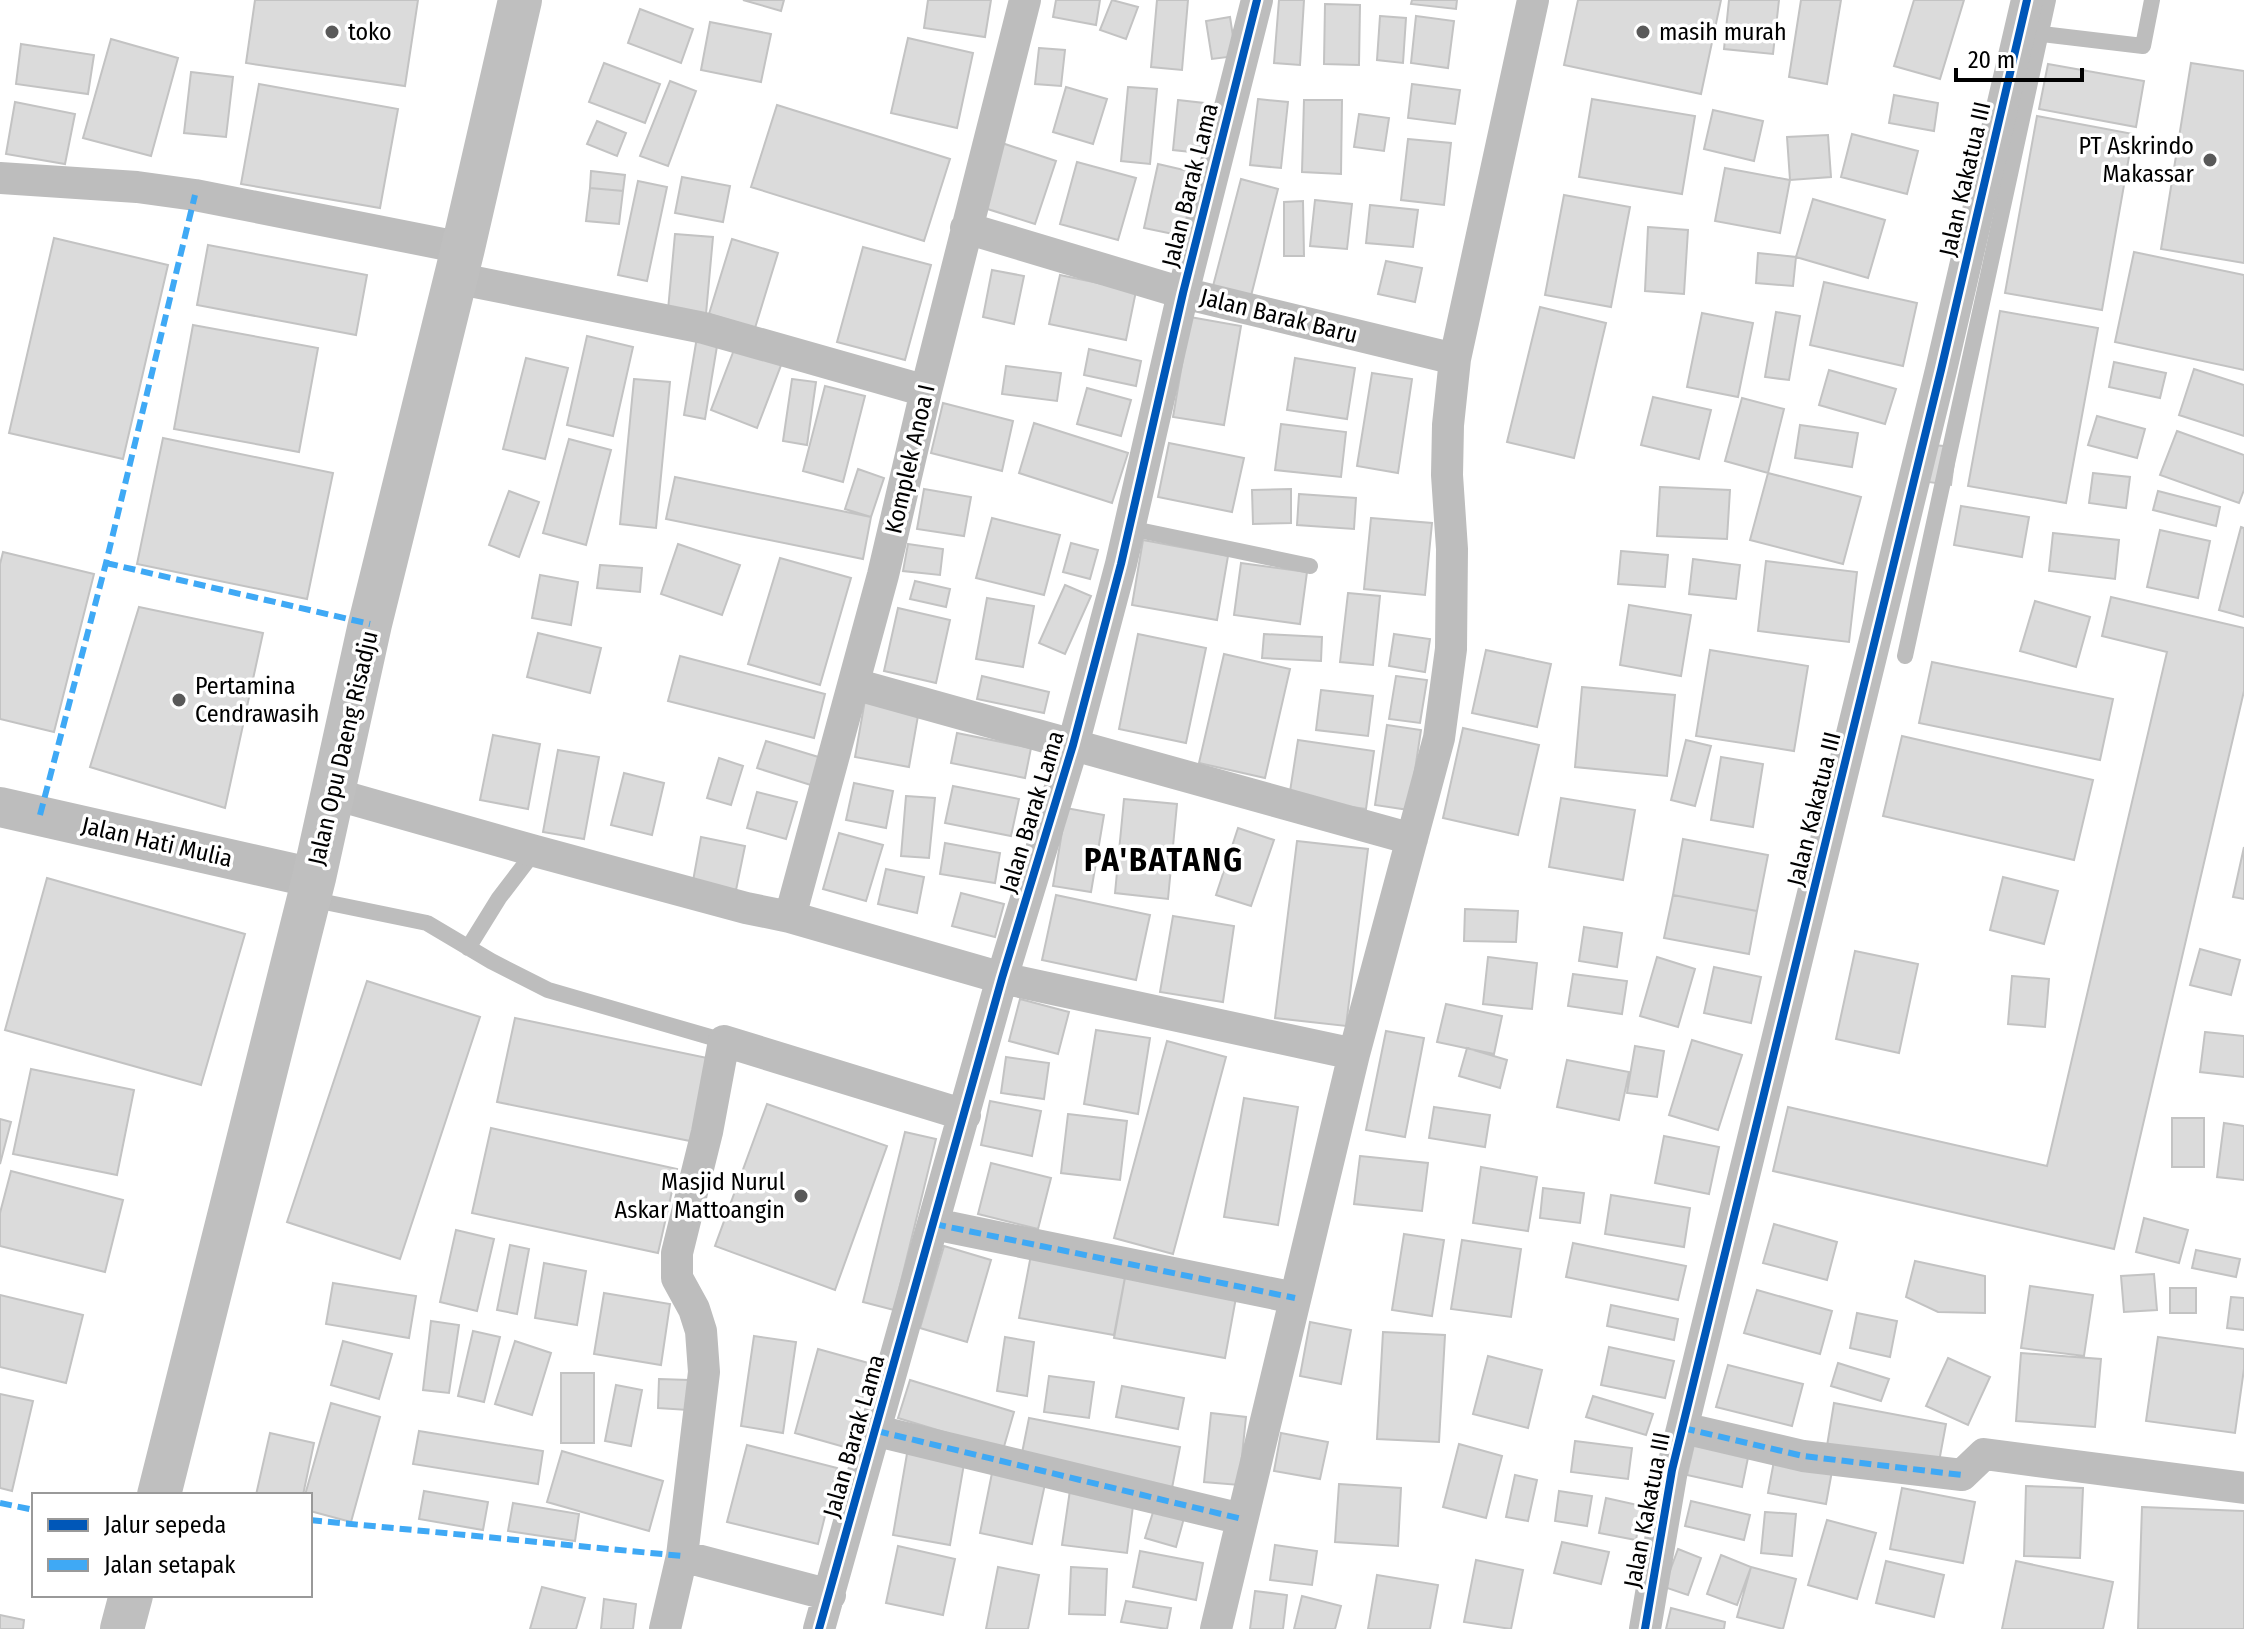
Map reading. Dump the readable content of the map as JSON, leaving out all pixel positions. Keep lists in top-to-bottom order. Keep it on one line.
{"streets":{"main road":["Jalan Opu Daeng Risadju"],"street":["Jalan Kakatua III","Jalan Barak Lama","Jalan Barak Baru","Komplek Anoa I","Jalan Hati Mulia"]},"crossings":[["Jalan Barak Lama","Jalan Barak Baru"],["Jalan Barak Baru","Komplek Anoa I"],["Jalan Opu Daeng Risadju","Jalan Hati Mulia"]],"districts":["PA'BATANG"],"places":["toko","masih murah","PT Askrindo Makassar","Pertamina Cendrawasih","Masjid Nurul Askar Mattoangin"],"legend":["Jalur sepeda","Jalan setapak"],"scale_bar":"20 m"}
